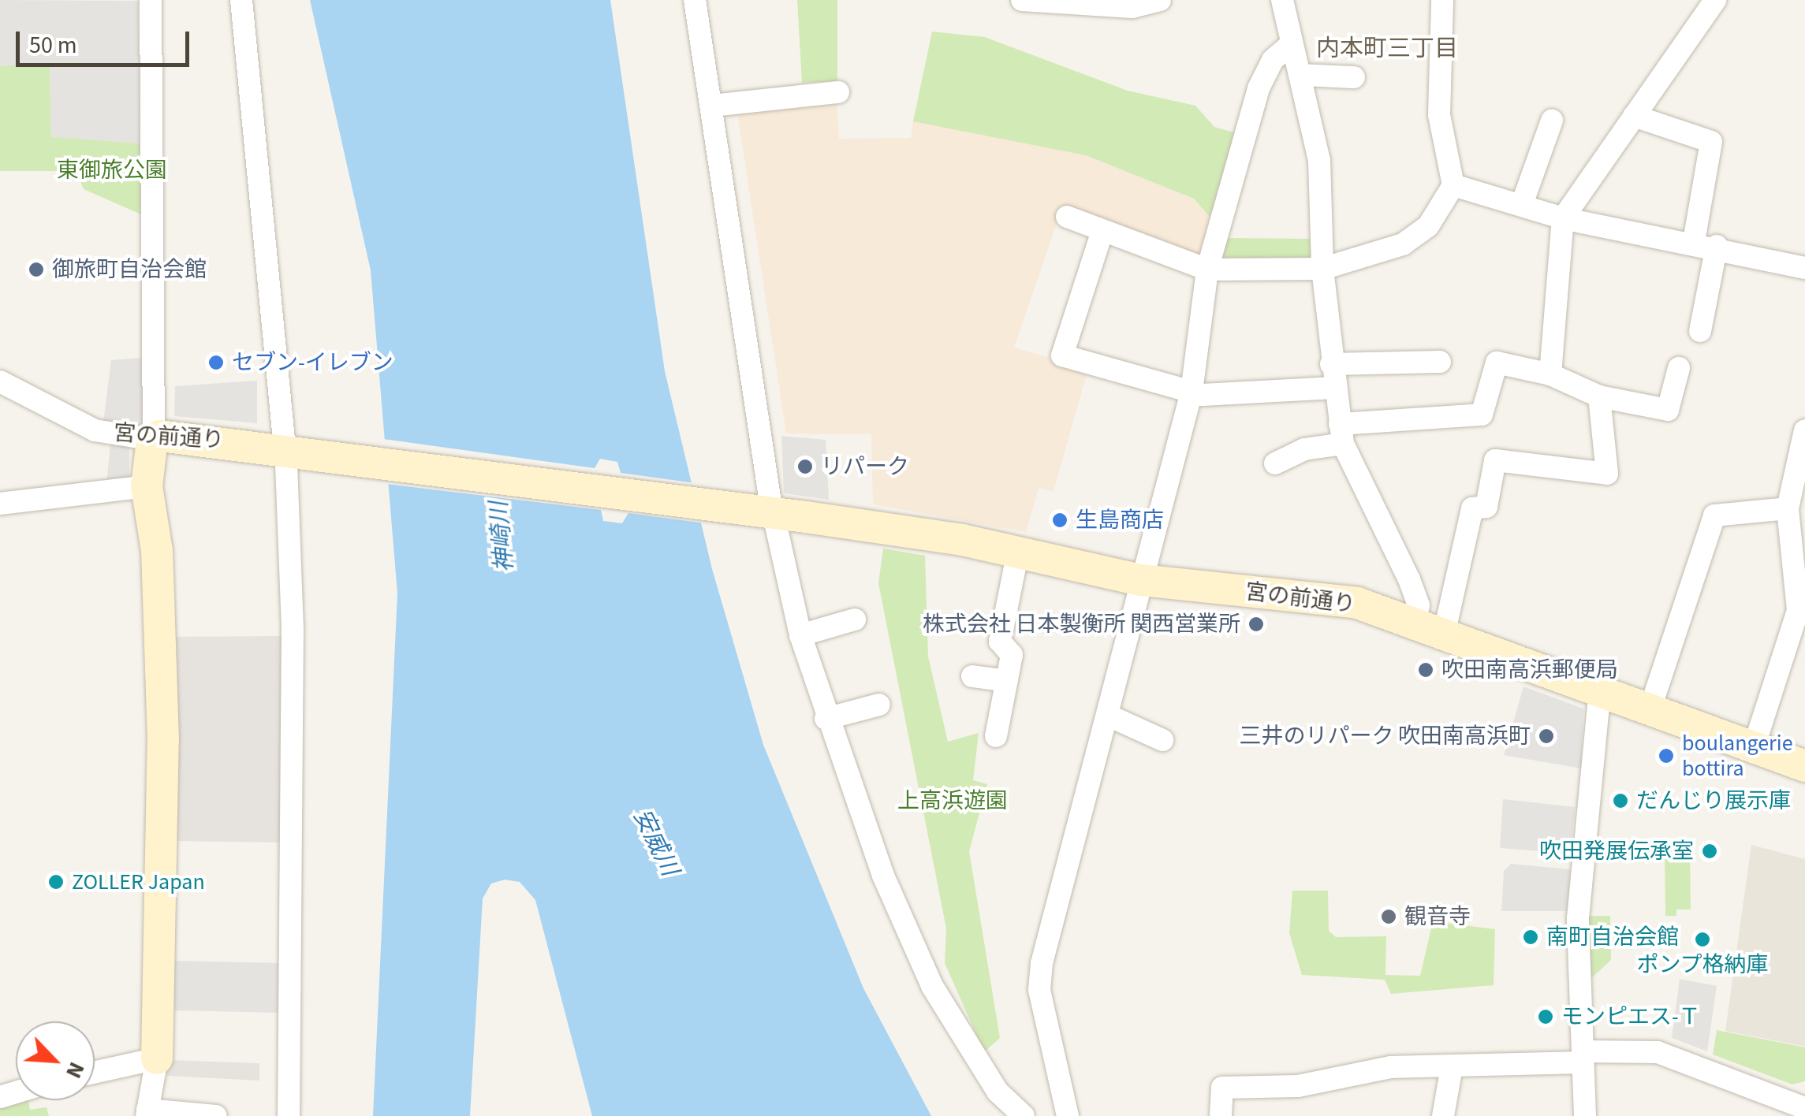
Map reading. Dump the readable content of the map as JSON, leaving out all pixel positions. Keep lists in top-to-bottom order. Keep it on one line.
{"streets":{"street":["宮の前通り"]},"districts":["内本町三丁目"],"water":["神崎川","安威川"],"parks":["東御旅公園","上高浜遊園"],"places":["御旅町自治会館","セブン-イレブン","リパーク","生島商店","株式会社 日本製衡所 関西営業所","吹田南高浜郵便局","三井のリパーク 吹田南高浜町","boulangerie bottira","だんじり展示庫","吹田発展伝承室","ZOLLER Japan","観音寺","南町自治会館","ポンプ格納庫","モンピエス-Ｔ"],"scale_bar":"50 m","north":"bottom right"}
